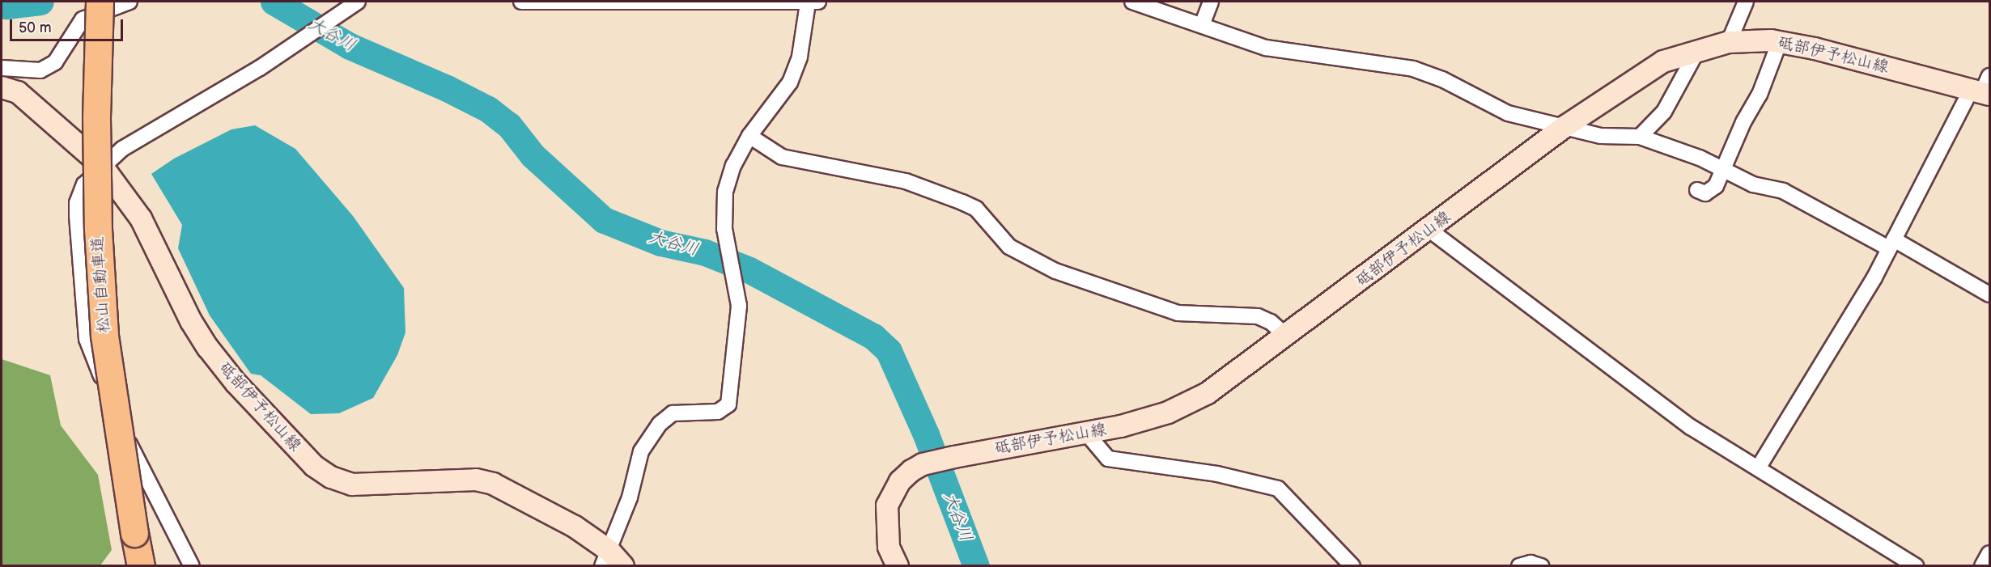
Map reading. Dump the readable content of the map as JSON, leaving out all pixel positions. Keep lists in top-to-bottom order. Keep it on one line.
{"streets":{"highway":["松山自動車道"],"main road":["砥部伊予松山線"]},"water":["大谷川"],"scale_bar":"50 m"}
